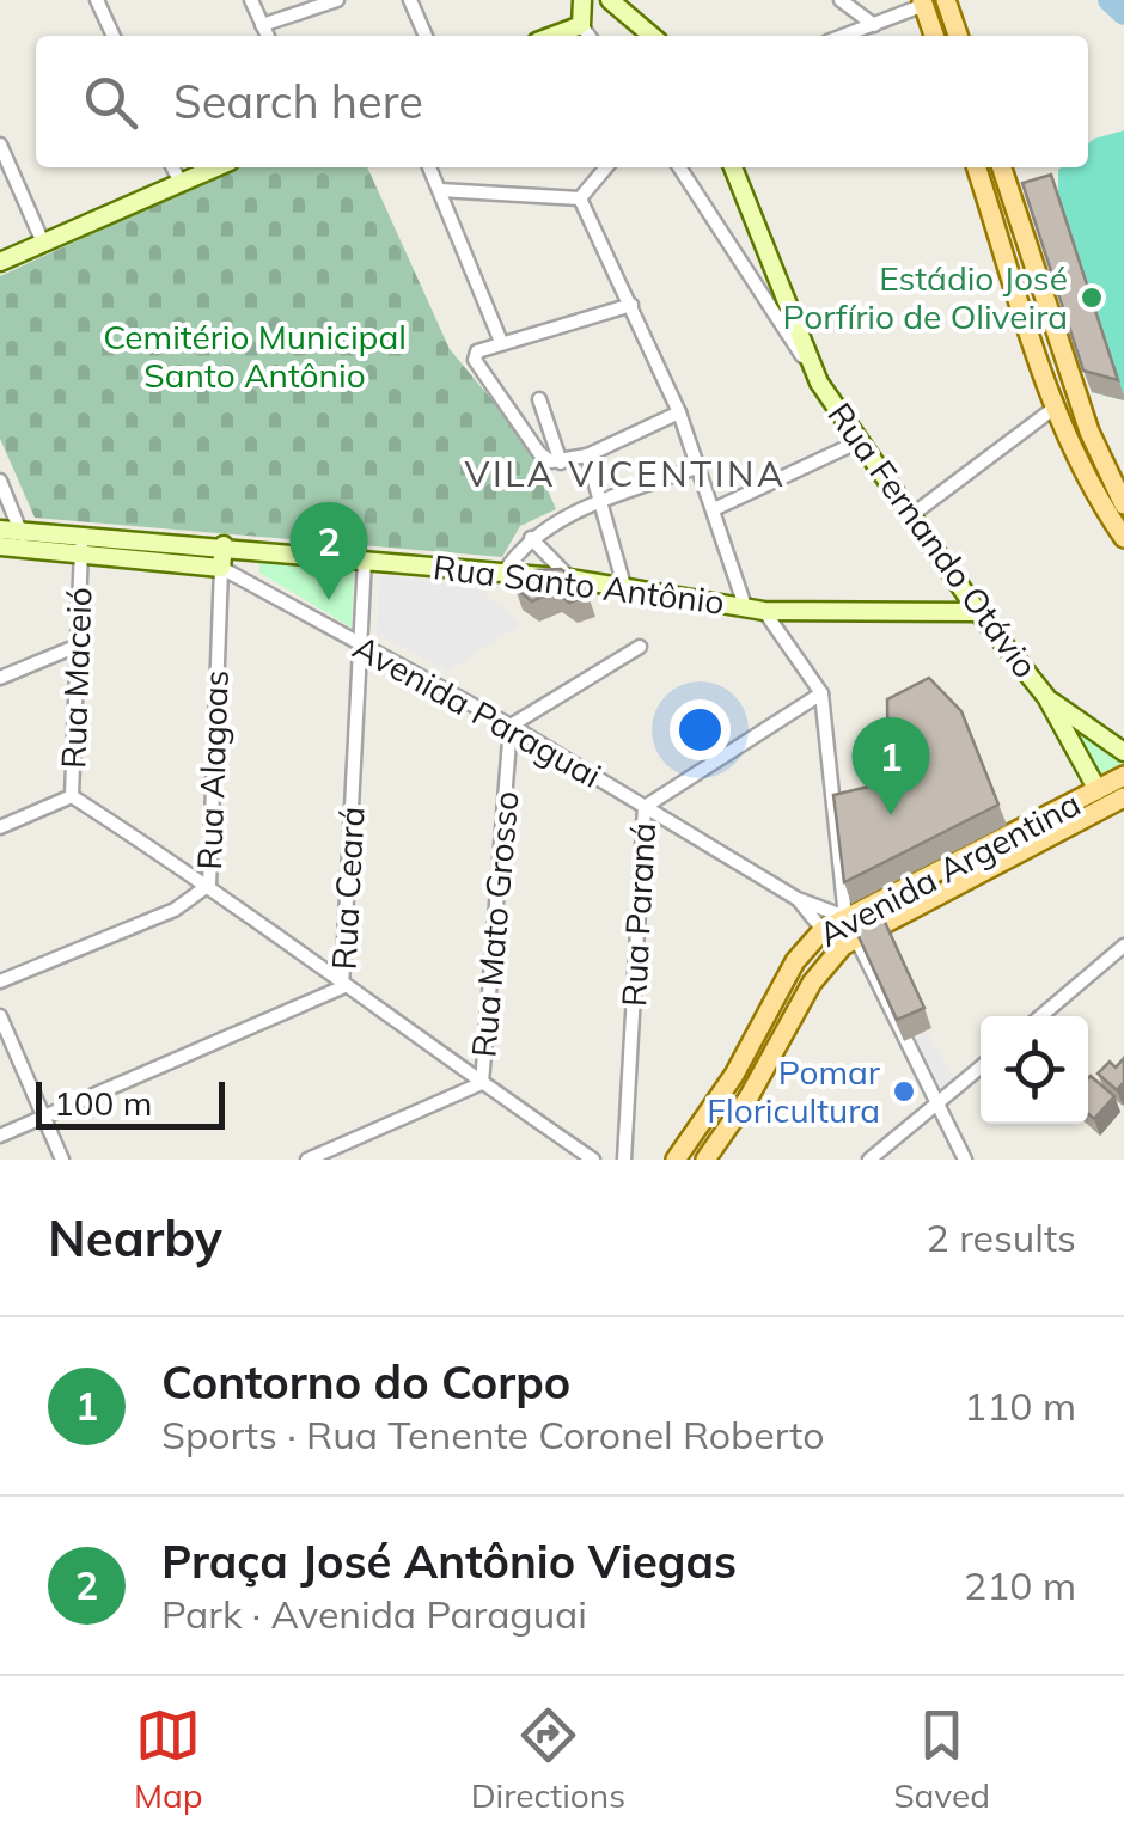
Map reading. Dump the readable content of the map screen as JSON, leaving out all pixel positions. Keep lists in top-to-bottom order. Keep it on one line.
{"streets":{"main road":["Avenida Argentina"],"street":["Rua Fernando Otávio","Rua Santo Antônio","Rua Maceió","Avenida Paraguai","Rua Alagoas","Rua Ceará","Rua Paraná","Rua Mato Grosso"]},"crossings":[["Rua Santo Antônio","Avenida Paraguai"],["Rua Santo Antônio","Rua Ceará"],["Rua Santo Antônio","Rua Paraná"],["Rua Maceió","Avenida Paraguai"],["Avenida Paraguai","Rua Alagoas"],["Avenida Paraguai","Avenida Argentina"],["Avenida Paraguai","Rua Ceará"],["Avenida Paraguai","Rua Paraná"],["Avenida Paraguai","Rua Mato Grosso"]],"districts":["VILA VICENTINA"],"parks":["Cemitério Municipal Santo Antônio"],"places":["Estádio José Porfírio de Oliveira","Pomar Floricultura"],"scale_bar":"100 m","page":{"search":"Search here","pins":["2","1"],"scale":"100 m","heading":["Nearby","2 results"],"list":[{"mark":"1","name":"Contorno do Corpo","note":"Sports · Rua Tenente Coronel Roberto","value":"110 m"},{"mark":"2","name":"Praça José Antônio Viegas","note":"Park · Avenida Paraguai","value":"210 m"}],"nav":["Map","Directions","Saved"]}}
